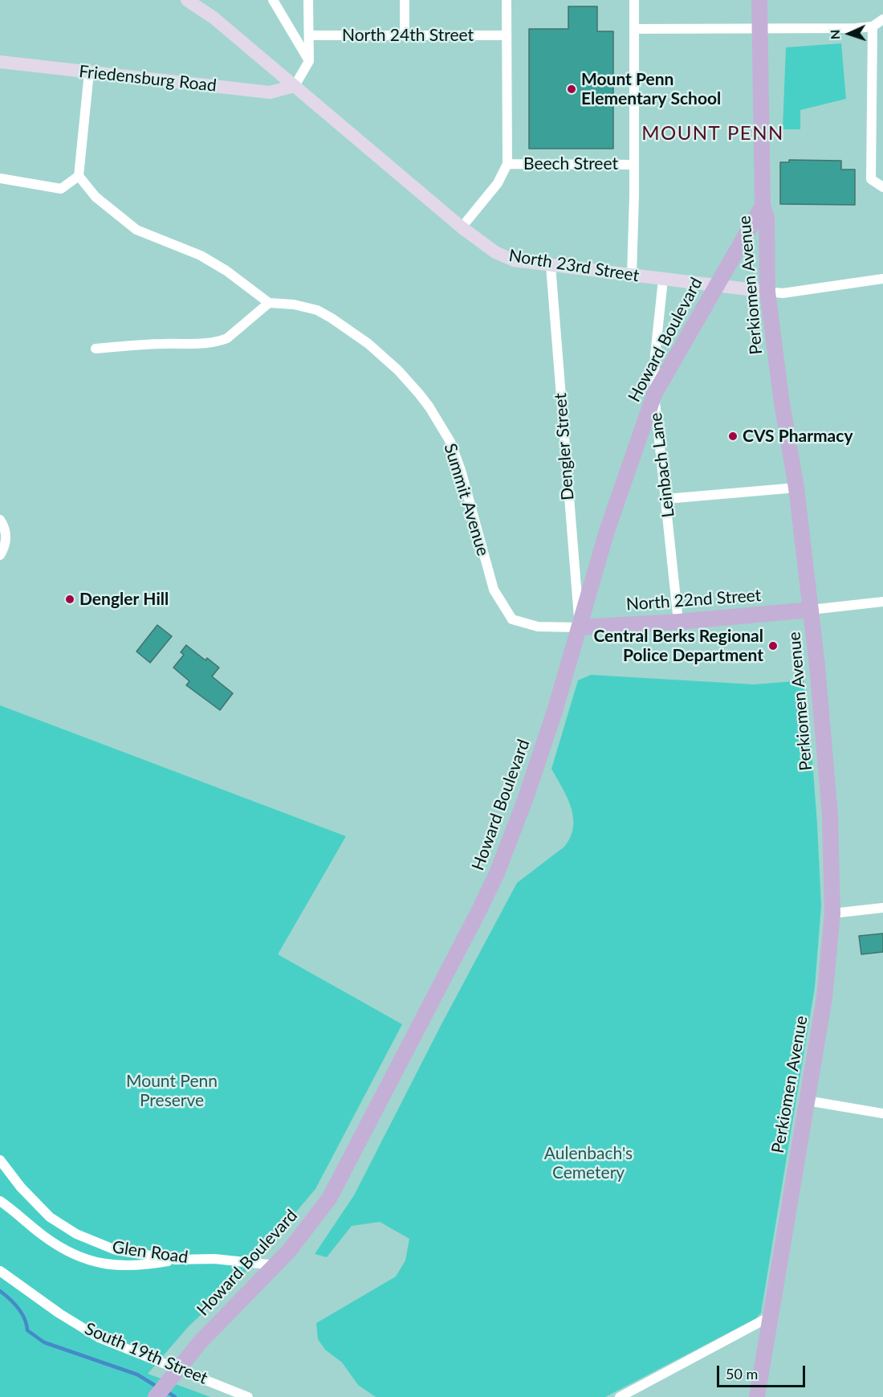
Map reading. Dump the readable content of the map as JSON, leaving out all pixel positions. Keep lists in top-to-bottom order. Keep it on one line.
{"streets":{"main road":["Friedensburg Road","North 23rd Street","Perkiomen Avenue","Howard Boulevard","North 22nd Street"],"street":["North 24th Street","Beech Street","Dengler Street","Leinbach Lane","Summit Avenue","Glen Road","South 19th Street"]},"crossings":[["Friedensburg Road","North 23rd Street"],["North 23rd Street","Perkiomen Avenue"],["North 23rd Street","Howard Boulevard"],["North 23rd Street","Dengler Street"],["North 23rd Street","Leinbach Lane"],["Perkiomen Avenue","Howard Boulevard"],["Perkiomen Avenue","North 22nd Street"],["Howard Boulevard","Dengler Street"],["Howard Boulevard","Leinbach Lane"],["Howard Boulevard","Summit Avenue"],["Howard Boulevard","North 22nd Street"],["Howard Boulevard","Glen Road"],["Dengler Street","Summit Avenue"],["Dengler Street","North 22nd Street"],["Leinbach Lane","North 22nd Street"],["Summit Avenue","North 22nd Street"]],"districts":["MOUNT PENN"],"parks":["Mount Penn Preserve","Aulenbach's Cemetery"],"places":["Mount Penn Elementary School","CVS Pharmacy","Dengler Hill","Central Berks Regional Police Department"],"scale_bar":"50 m","north":"left"}
